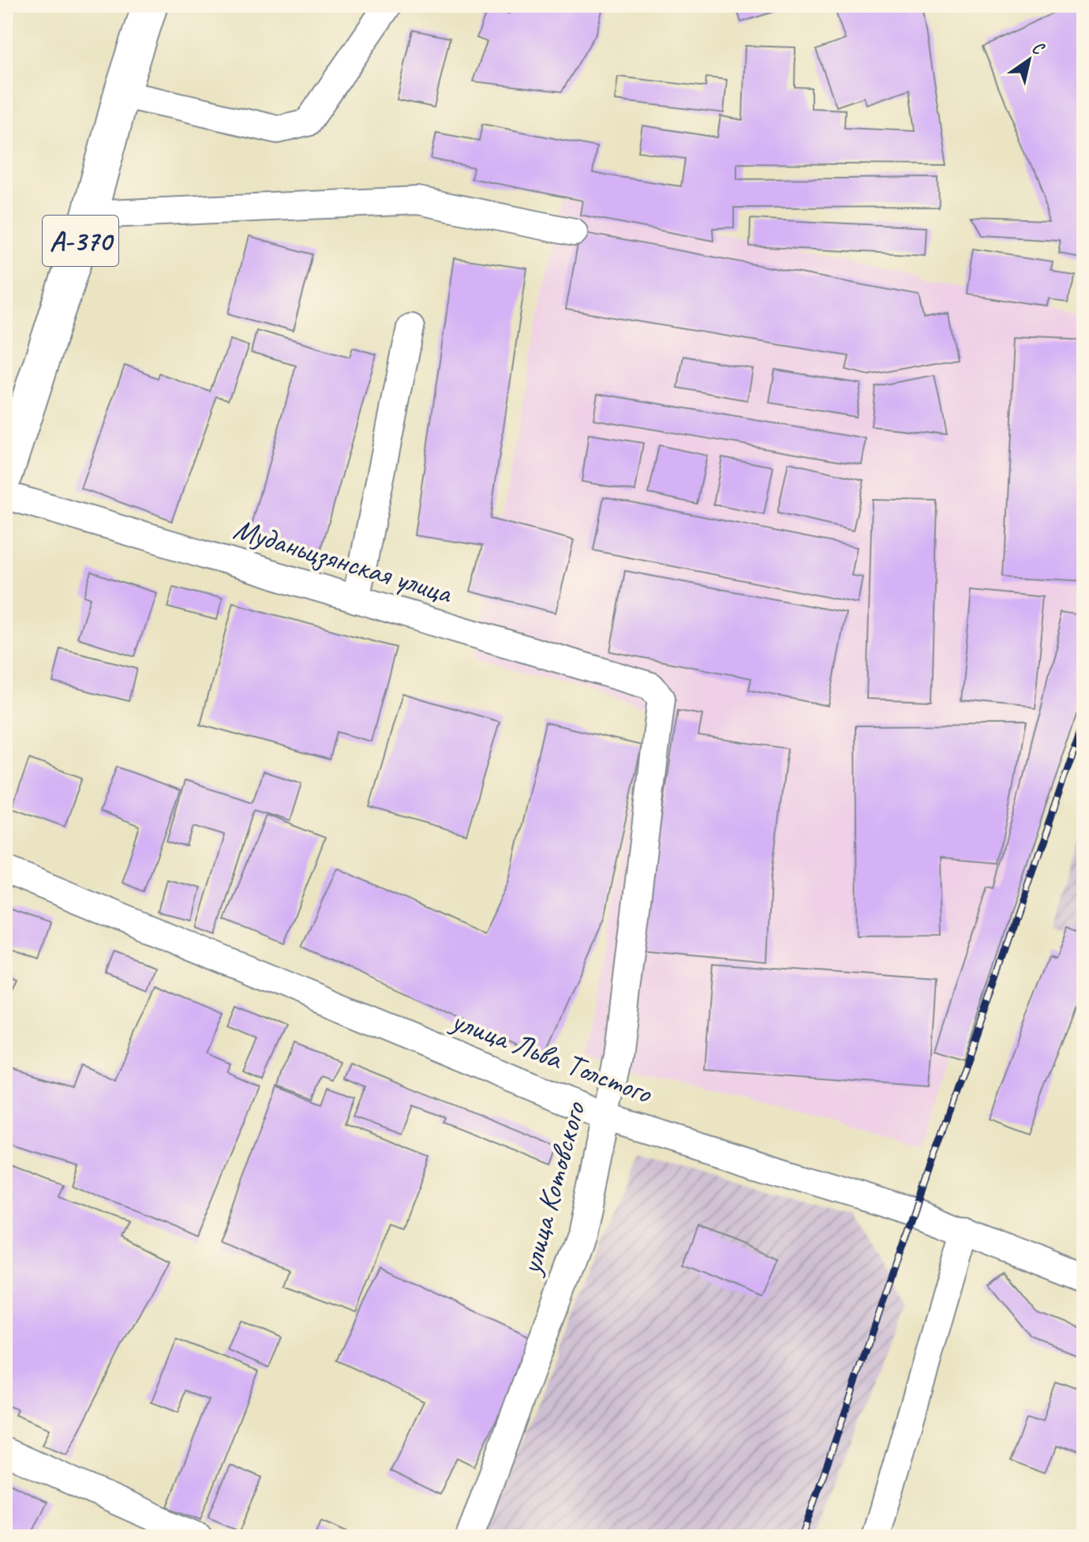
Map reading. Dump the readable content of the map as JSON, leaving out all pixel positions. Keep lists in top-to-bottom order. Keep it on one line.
{"streets":{"highway":["А-370"],"street":["Муданьцзянская улица","улица Льва Толстого","улица Котовского"]},"crossings":[["Муданьцзянская улица","улица Котовского"],["улица Льва Толстого","улица Котовского"]],"north":"top right"}
